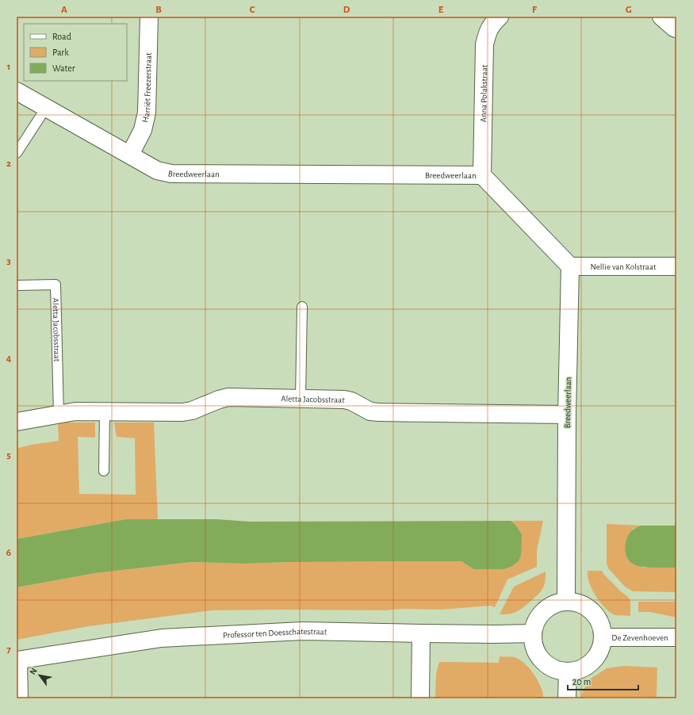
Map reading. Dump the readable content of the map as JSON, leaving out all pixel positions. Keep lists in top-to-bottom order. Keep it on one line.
{"streets":{"street":["Harriët Freezerstraat","Anna Polakstraat","Breedweerlaan","Nellie van Kolstraat","Aletta Jacobsstraat","Professor ten Doesschatestraat","De Zevenhoeven"]},"crossings":[["Harriët Freezerstraat","Breedweerlaan"],["Anna Polakstraat","Breedweerlaan"],["Breedweerlaan","Nellie van Kolstraat"],["Breedweerlaan","Aletta Jacobsstraat"],["Breedweerlaan","Professor ten Doesschatestraat"],["Breedweerlaan","De Zevenhoeven"],["Professor ten Doesschatestraat","De Zevenhoeven"]],"legend":["Road","Park","Water"],"scale_bar":"20 m","north":"top left","grid":{"columns":["A","B","C","D","E","F","G"],"rows":["1","2","3","4","5","6","7"]}}
